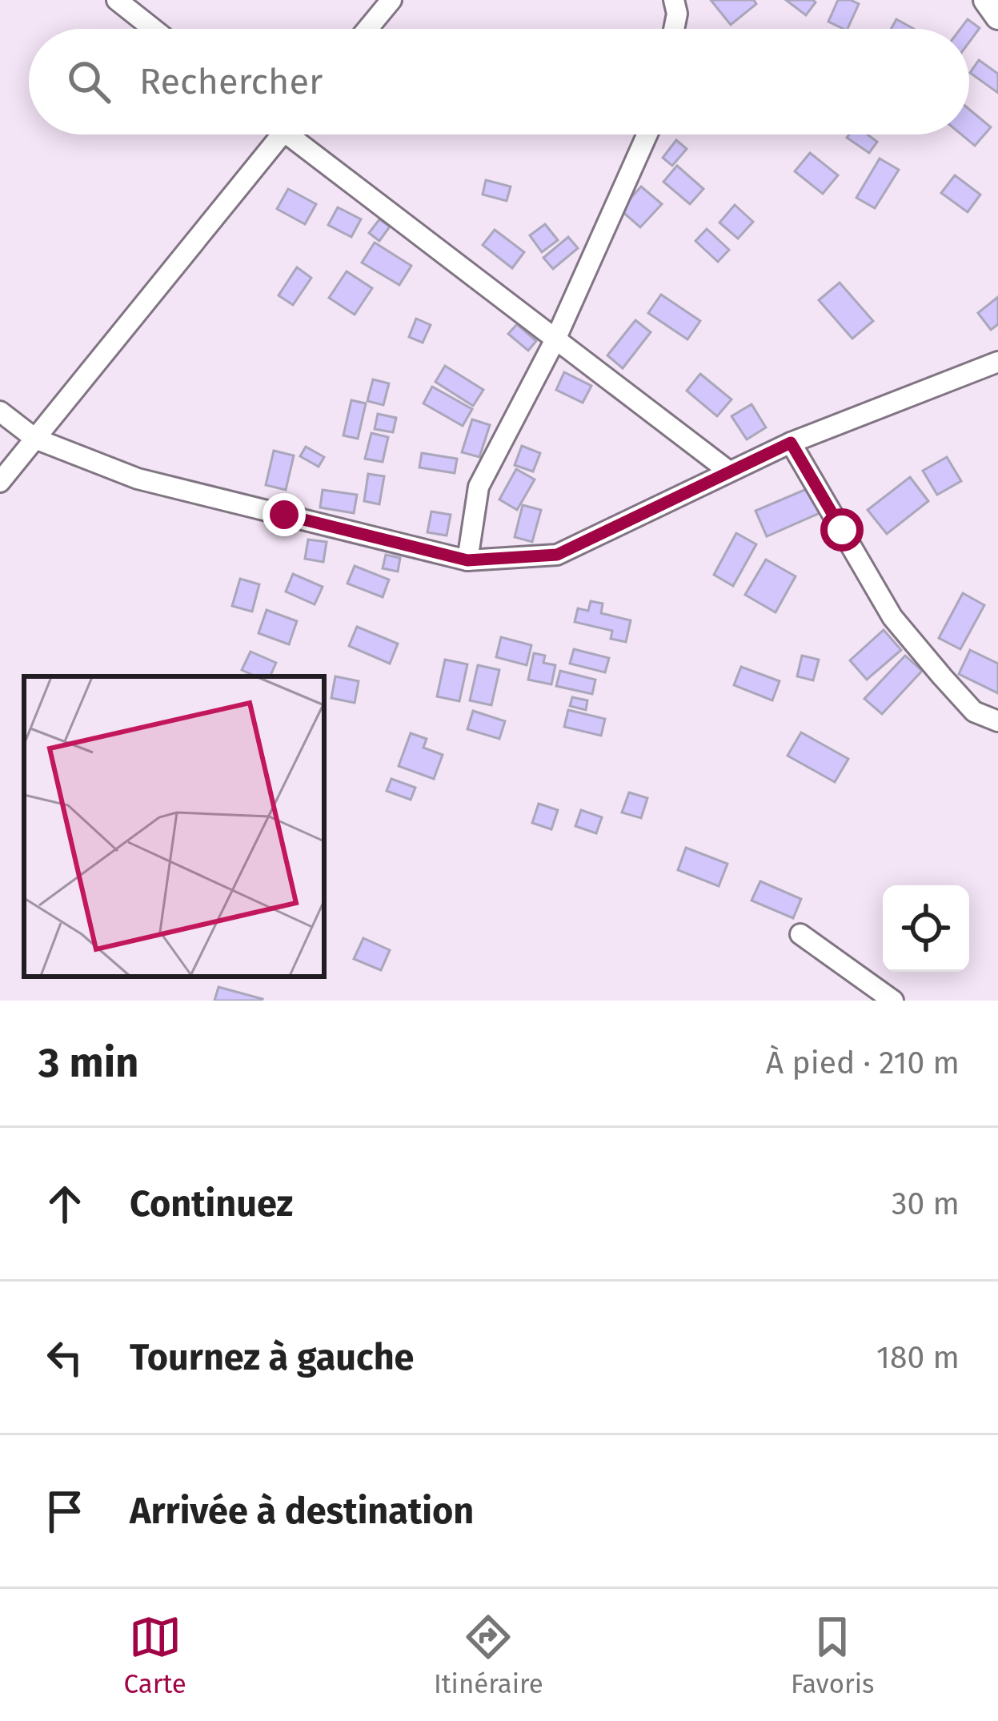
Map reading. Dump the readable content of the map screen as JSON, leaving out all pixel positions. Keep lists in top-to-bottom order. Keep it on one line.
{"page":{"search":"Rechercher","heading":["3 min","À pied · 210 m"],"list":[["Continuez","30 m"],["Tournez à gauche","180 m"],"Arrivée à destination"],"nav":["Carte","Itinéraire","Favoris"]}}
